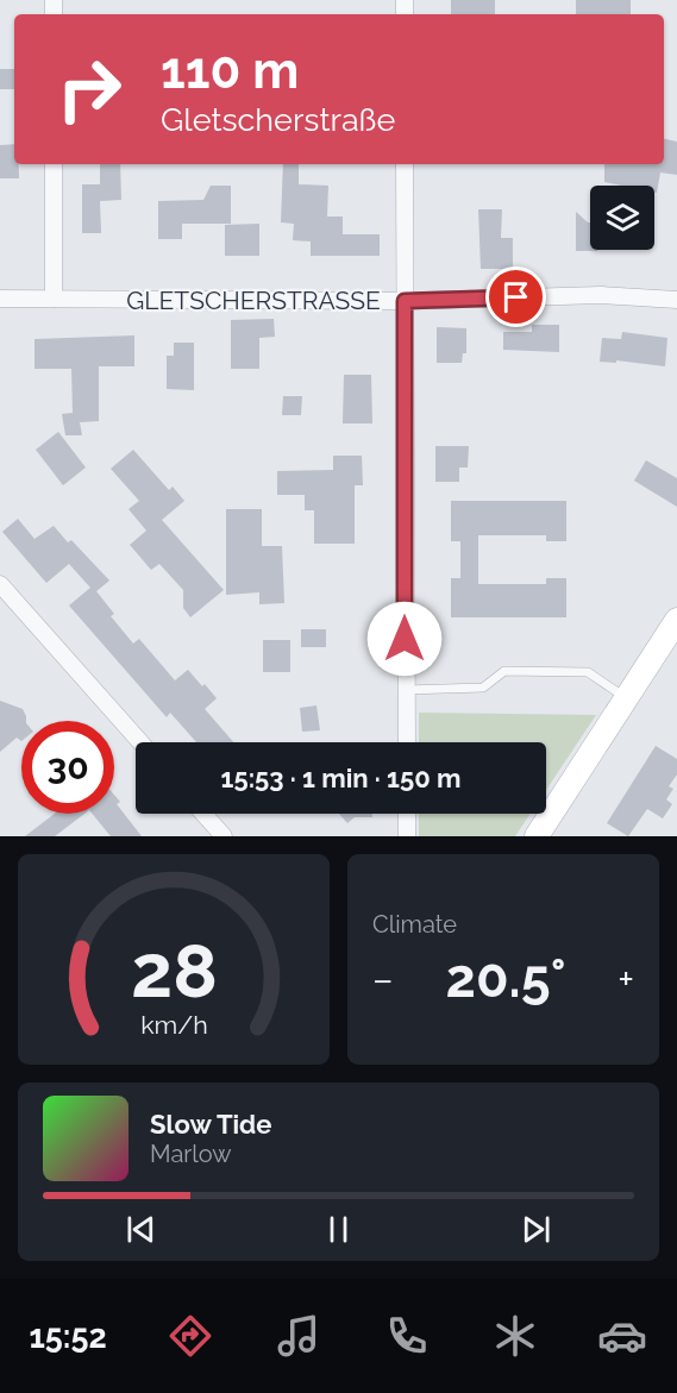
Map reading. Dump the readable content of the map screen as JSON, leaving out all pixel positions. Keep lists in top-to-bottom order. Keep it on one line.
{"streets":{"street":["GLETSCHERSTRASSE"]},"page":{"turn":["110 m","Gletscherstraße"],"limit":"30","trip":"15:53 · 1 min · 150 m","tile":"Climate","heat":["−","20.5°","+"],"song":["Slow Tide","Marlow"],"tabs":"15:52","gauge":["28","km/h"]}}
